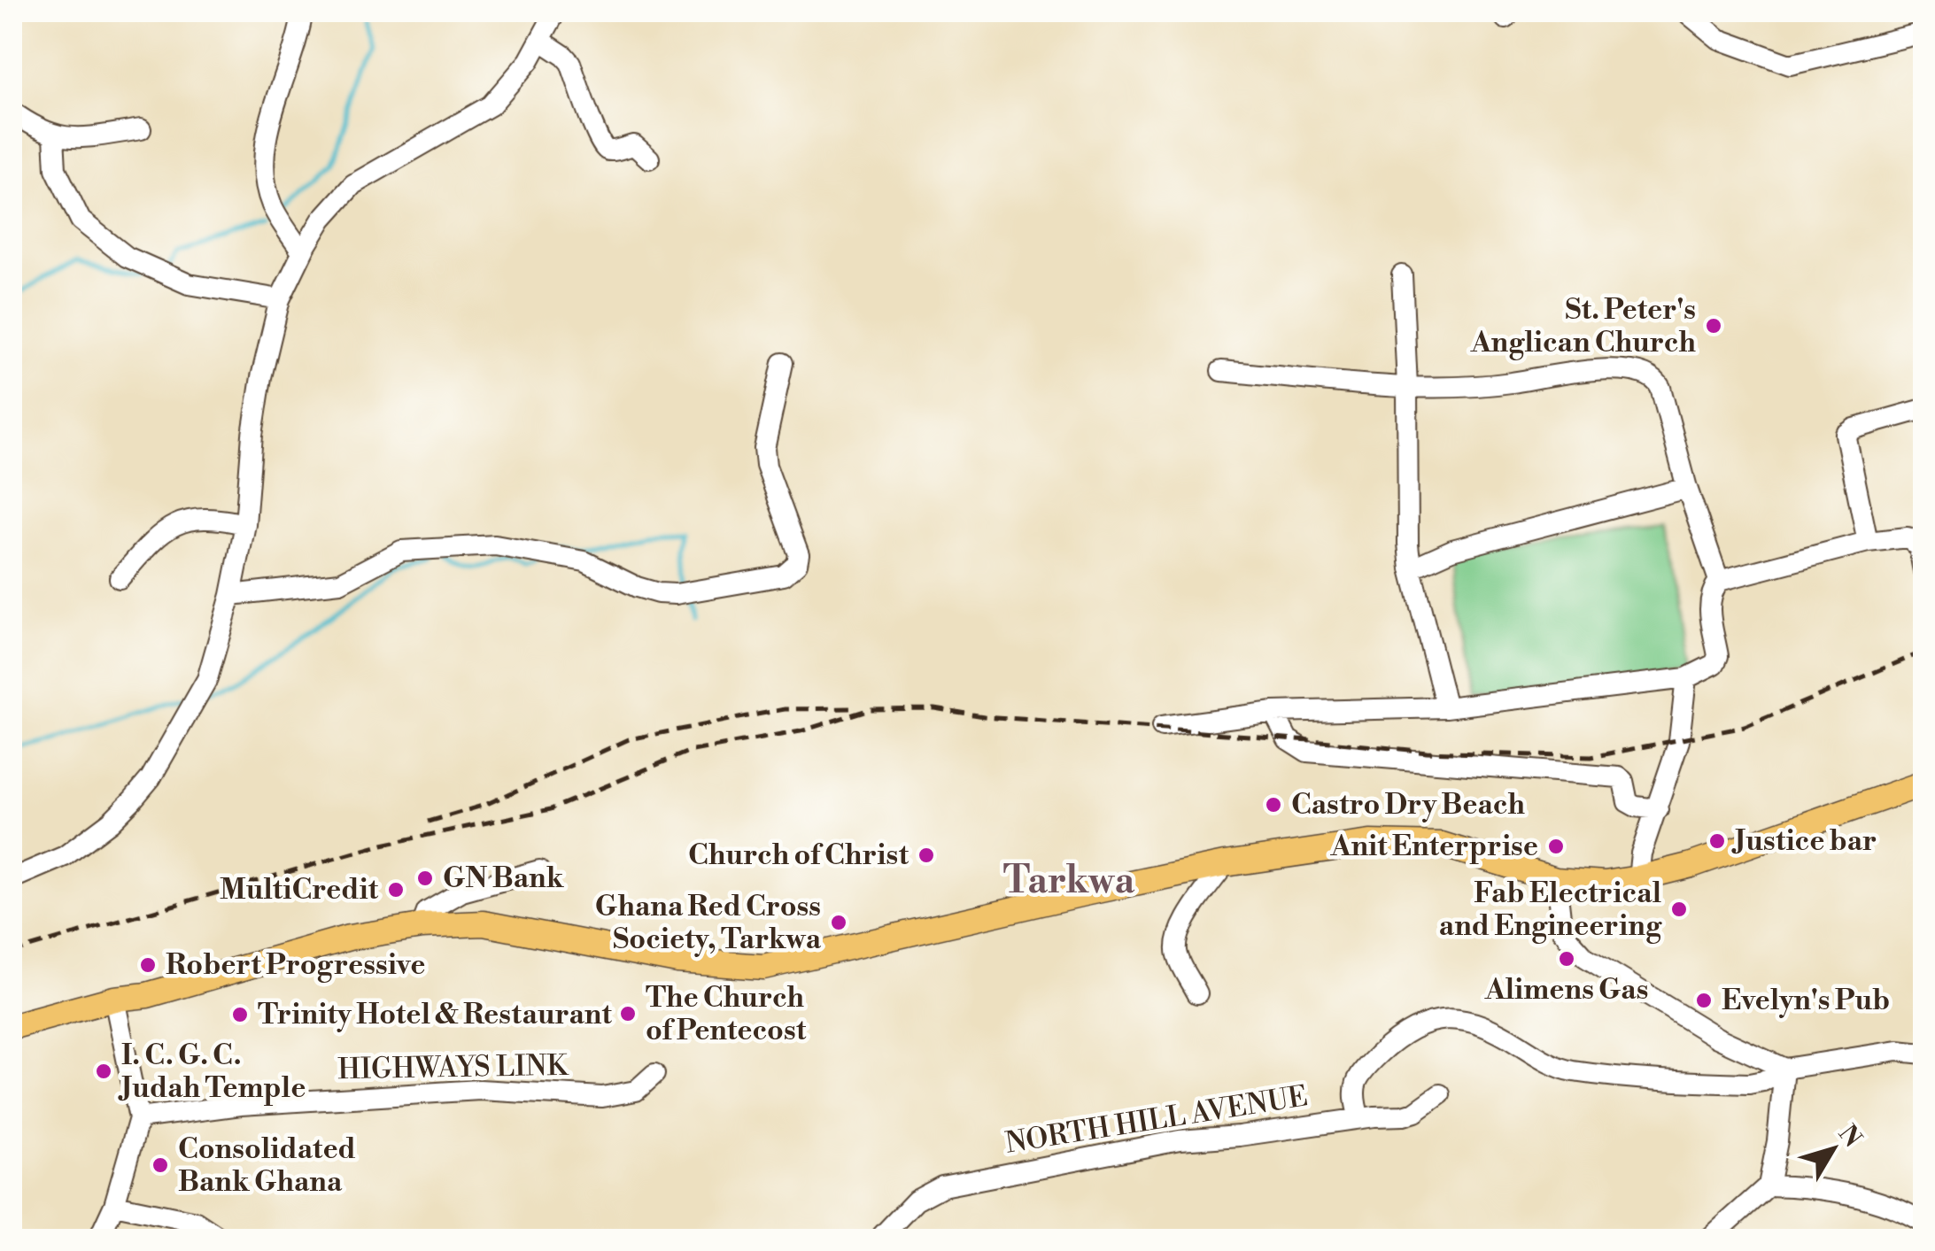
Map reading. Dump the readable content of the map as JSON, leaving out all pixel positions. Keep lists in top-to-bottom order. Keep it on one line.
{"streets":{"street":["HIGHWAYS LINK","NORTH HILL AVENUE"]},"districts":["Tarkwa"],"places":["St. Peter's Anglican Church","Castro Dry Beach","Justice bar","Anit Enterprise","Church of Christ","GN Bank","MultiCredit","Fab Electrical and Engineering","Ghana Red Cross Society, Tarkwa","Alimens Gas","Robert Progressive","Evelyn's Pub","The Church of Pentecost","Trinity Hotel & Restaurant","I. C. G. C. Judah Temple","Consolidated Bank Ghana"],"north":"top right"}
